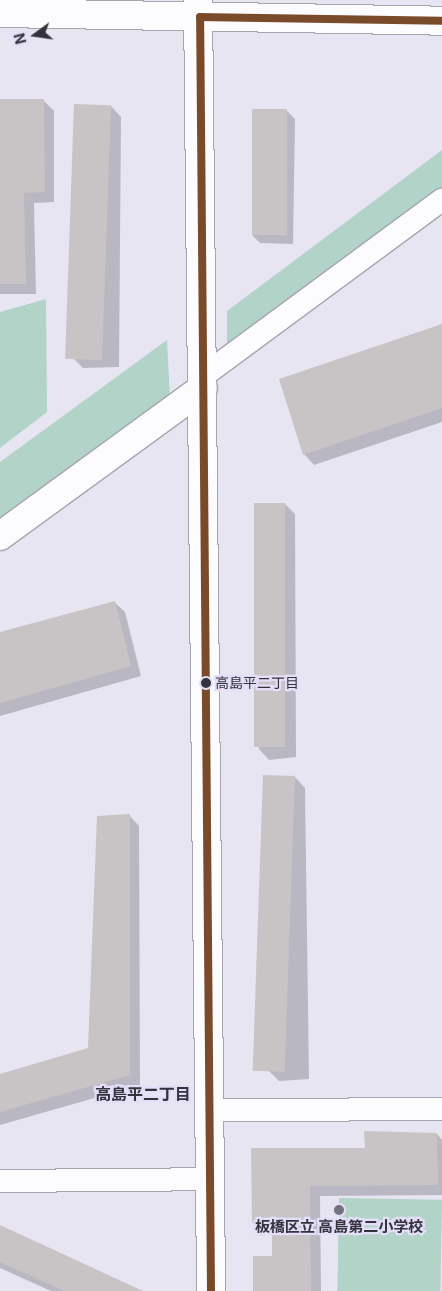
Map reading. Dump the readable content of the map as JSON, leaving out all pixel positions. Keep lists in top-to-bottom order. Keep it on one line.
{"districts":["高島平二丁目"],"places":["高島平二丁目","板橋区立 高島第二小学校"],"north":"left"}
